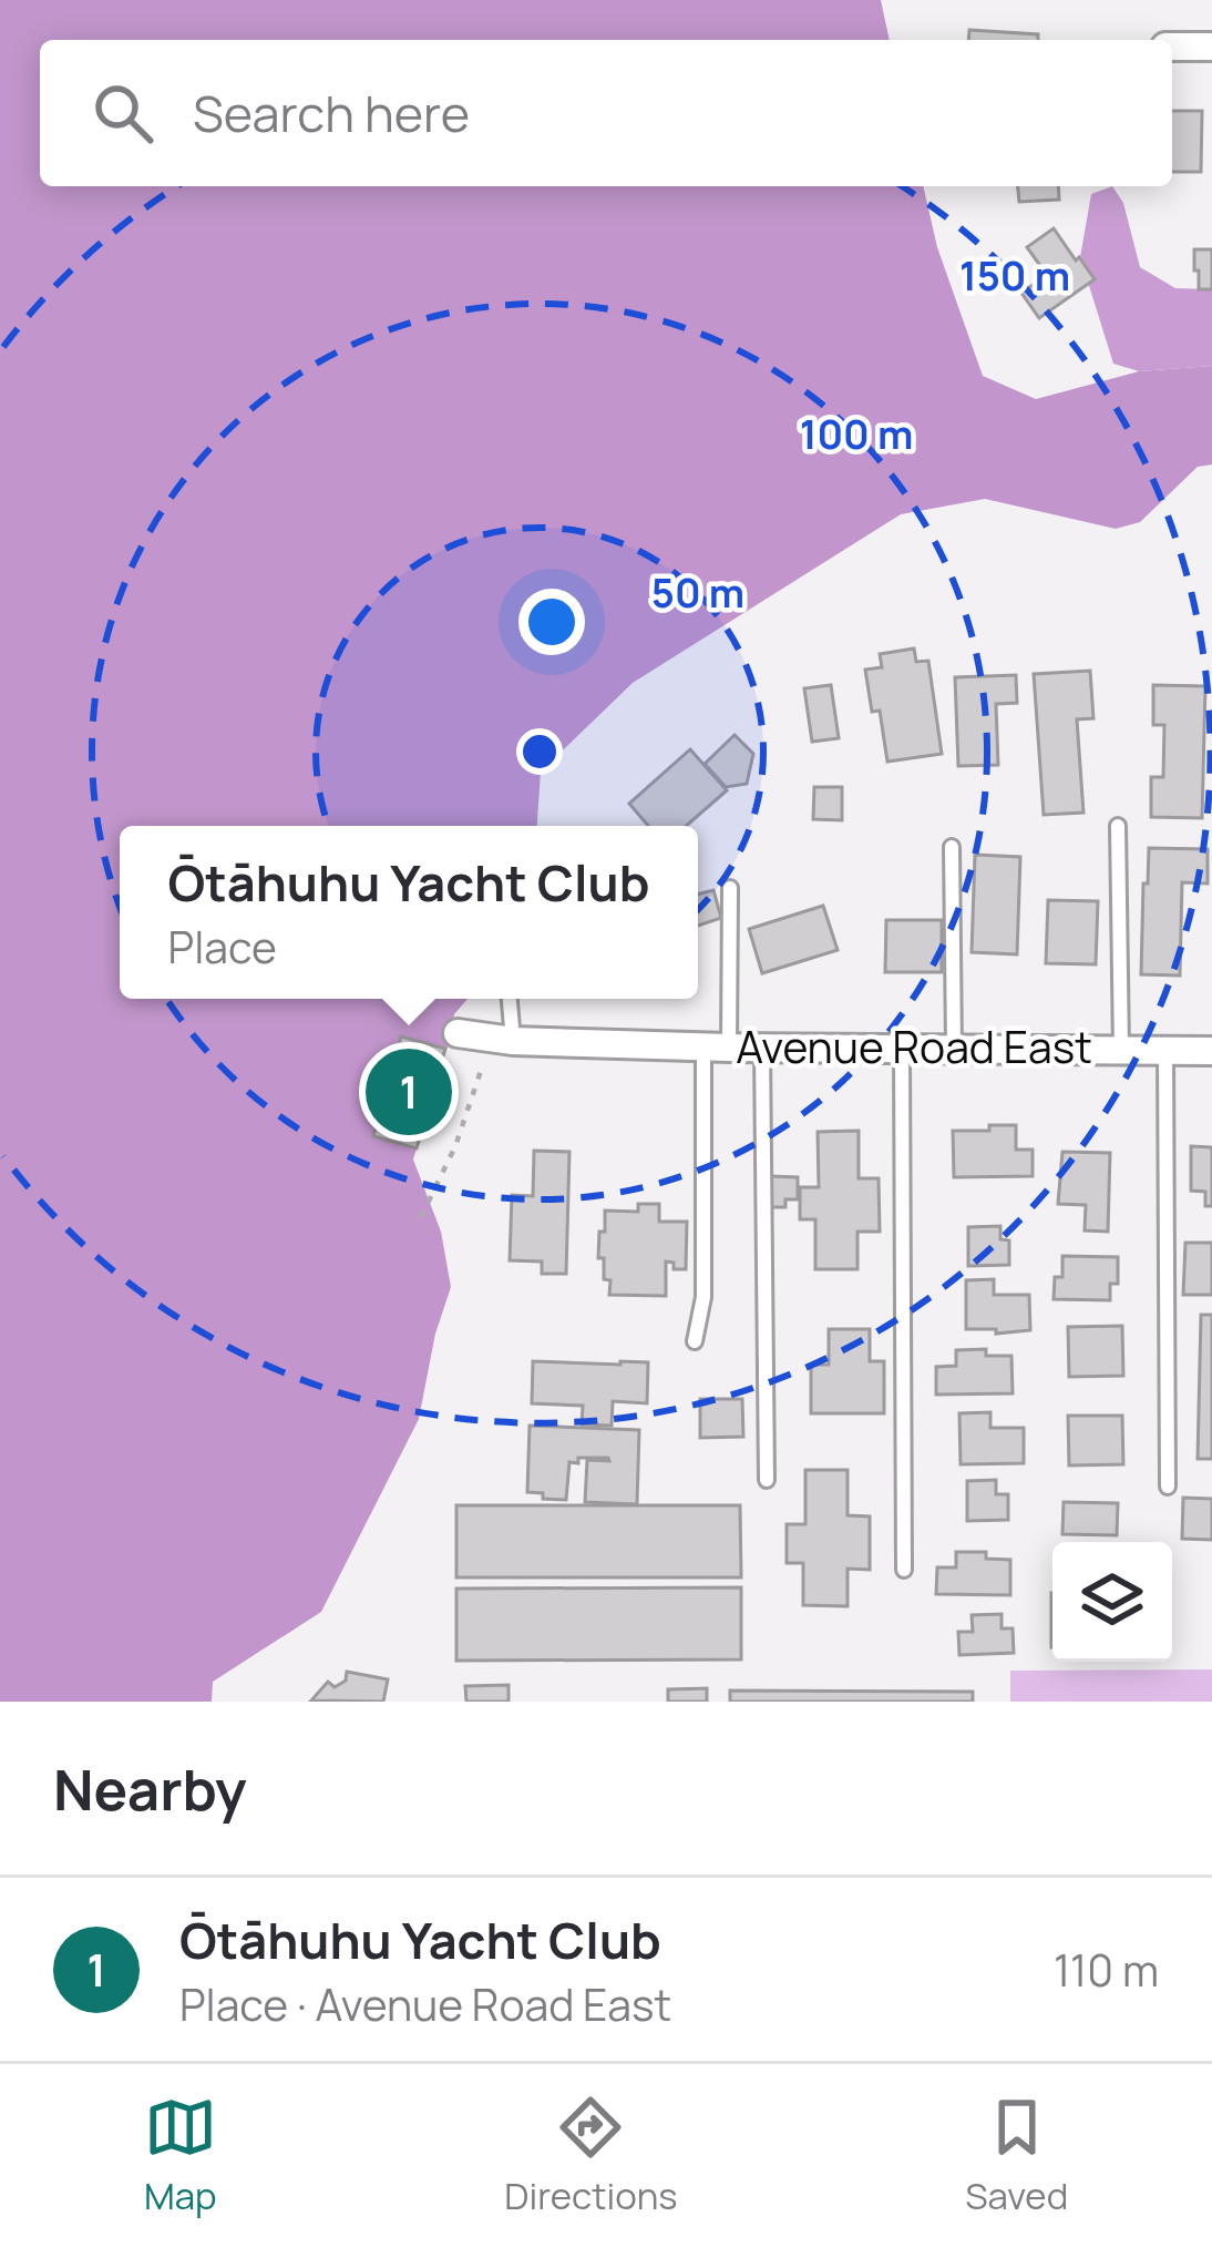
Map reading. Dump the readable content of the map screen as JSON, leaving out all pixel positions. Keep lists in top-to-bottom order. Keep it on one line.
{"streets":{"street":["Avenue Road East"]},"page":{"search":"Search here","popup":["Ōtāhuhu Yacht Club","Place"],"pins":"1","heading":"Nearby","list":[{"mark":"1","name":"Ōtāhuhu Yacht Club","note":"Place · Avenue Road East","value":"110 m"}],"nav":["Map","Directions","Saved"]},"rings":["150 m","100 m","50 m"]}
